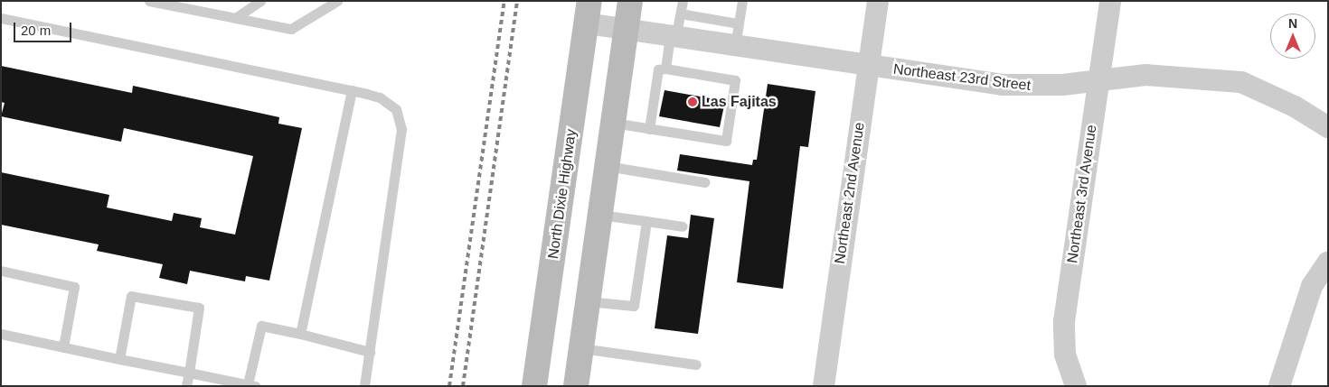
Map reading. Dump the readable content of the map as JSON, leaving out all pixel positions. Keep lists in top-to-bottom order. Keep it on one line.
{"streets":{"main road":["North Dixie Highway"],"street":["Northeast 23rd Street","Northeast 2nd Avenue","Northeast 3rd Avenue"]},"crossings":[["Northeast 23rd Street","Northeast 2nd Avenue"],["Northeast 23rd Street","North Dixie Highway"],["Northeast 23rd Street","Northeast 3rd Avenue"]],"places":["Las Fajitas"],"scale_bar":"20 m","north":"top"}
